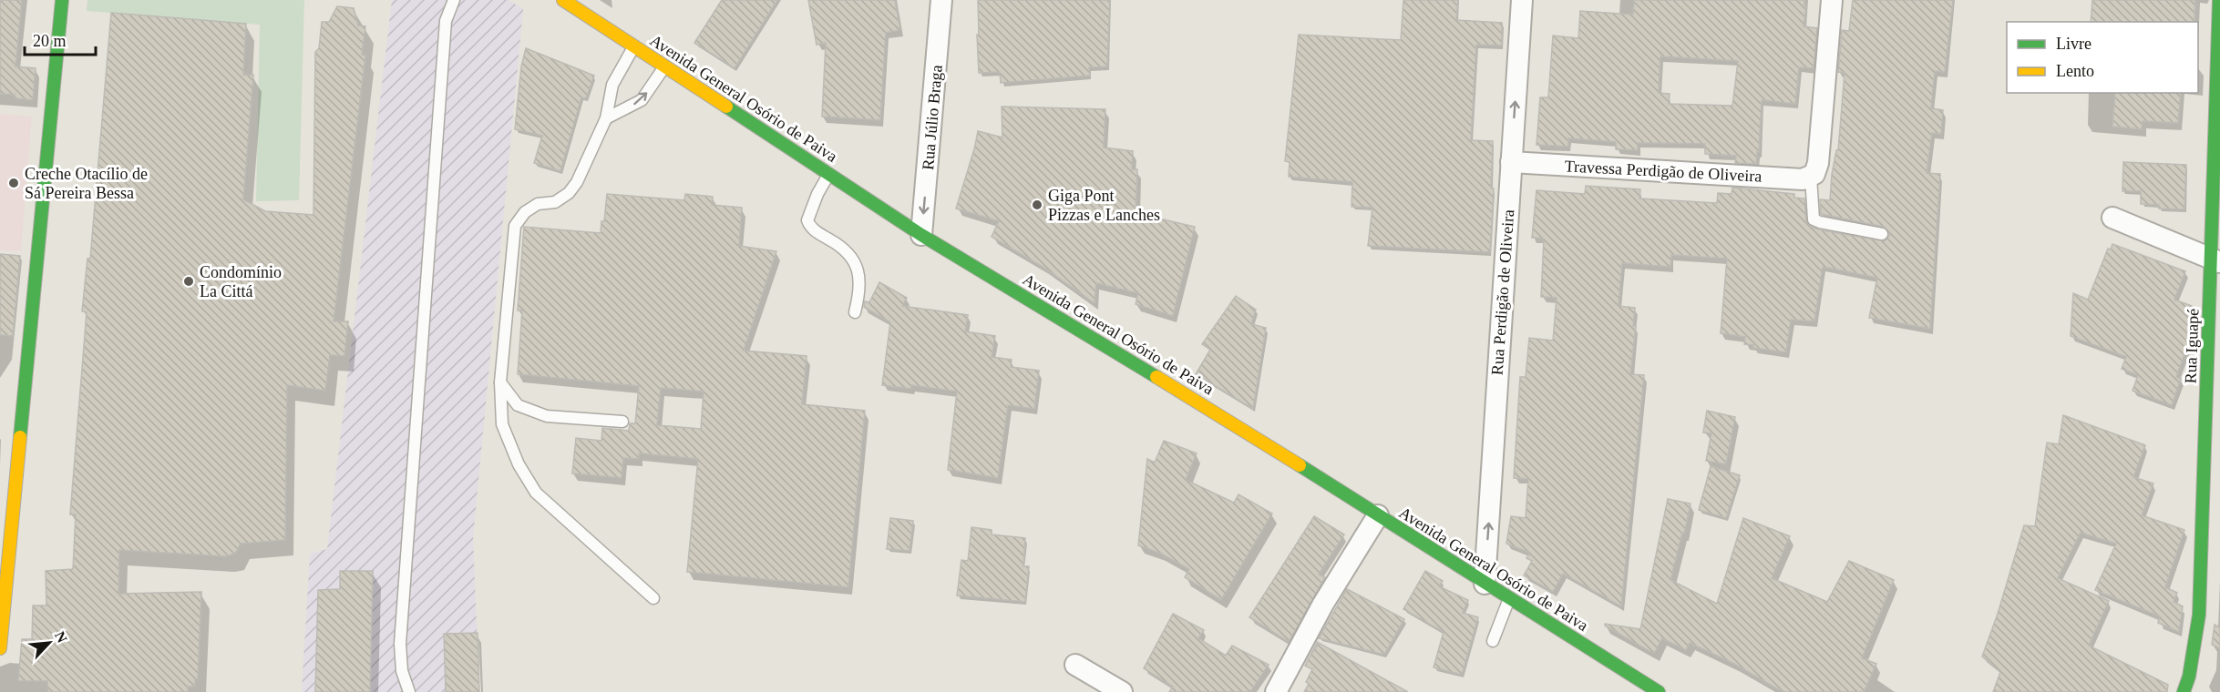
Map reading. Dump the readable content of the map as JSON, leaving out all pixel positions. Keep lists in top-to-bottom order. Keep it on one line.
{"streets":{"street":["Avenida General Osório de Paiva","Rua Júlio Braga","Travessa Perdigão de Oliveira","Rua Perdigão de Oliveira","Rua Iguapé"]},"crossings":[["Avenida General Osório de Paiva","Rua Júlio Braga"],["Avenida General Osório de Paiva","Rua Perdigão de Oliveira"],["Travessa Perdigão de Oliveira","Rua Perdigão de Oliveira"]],"one_way":["Rua Júlio Braga","Rua Perdigão de Oliveira"],"places":["Creche Otacílio de Sá Pereira Bessa","Giga Pont Pizzas e Lanches","Condomínio La Cittá"],"legend":["Livre","Lento"],"scale_bar":"20 m","north":"top right"}
